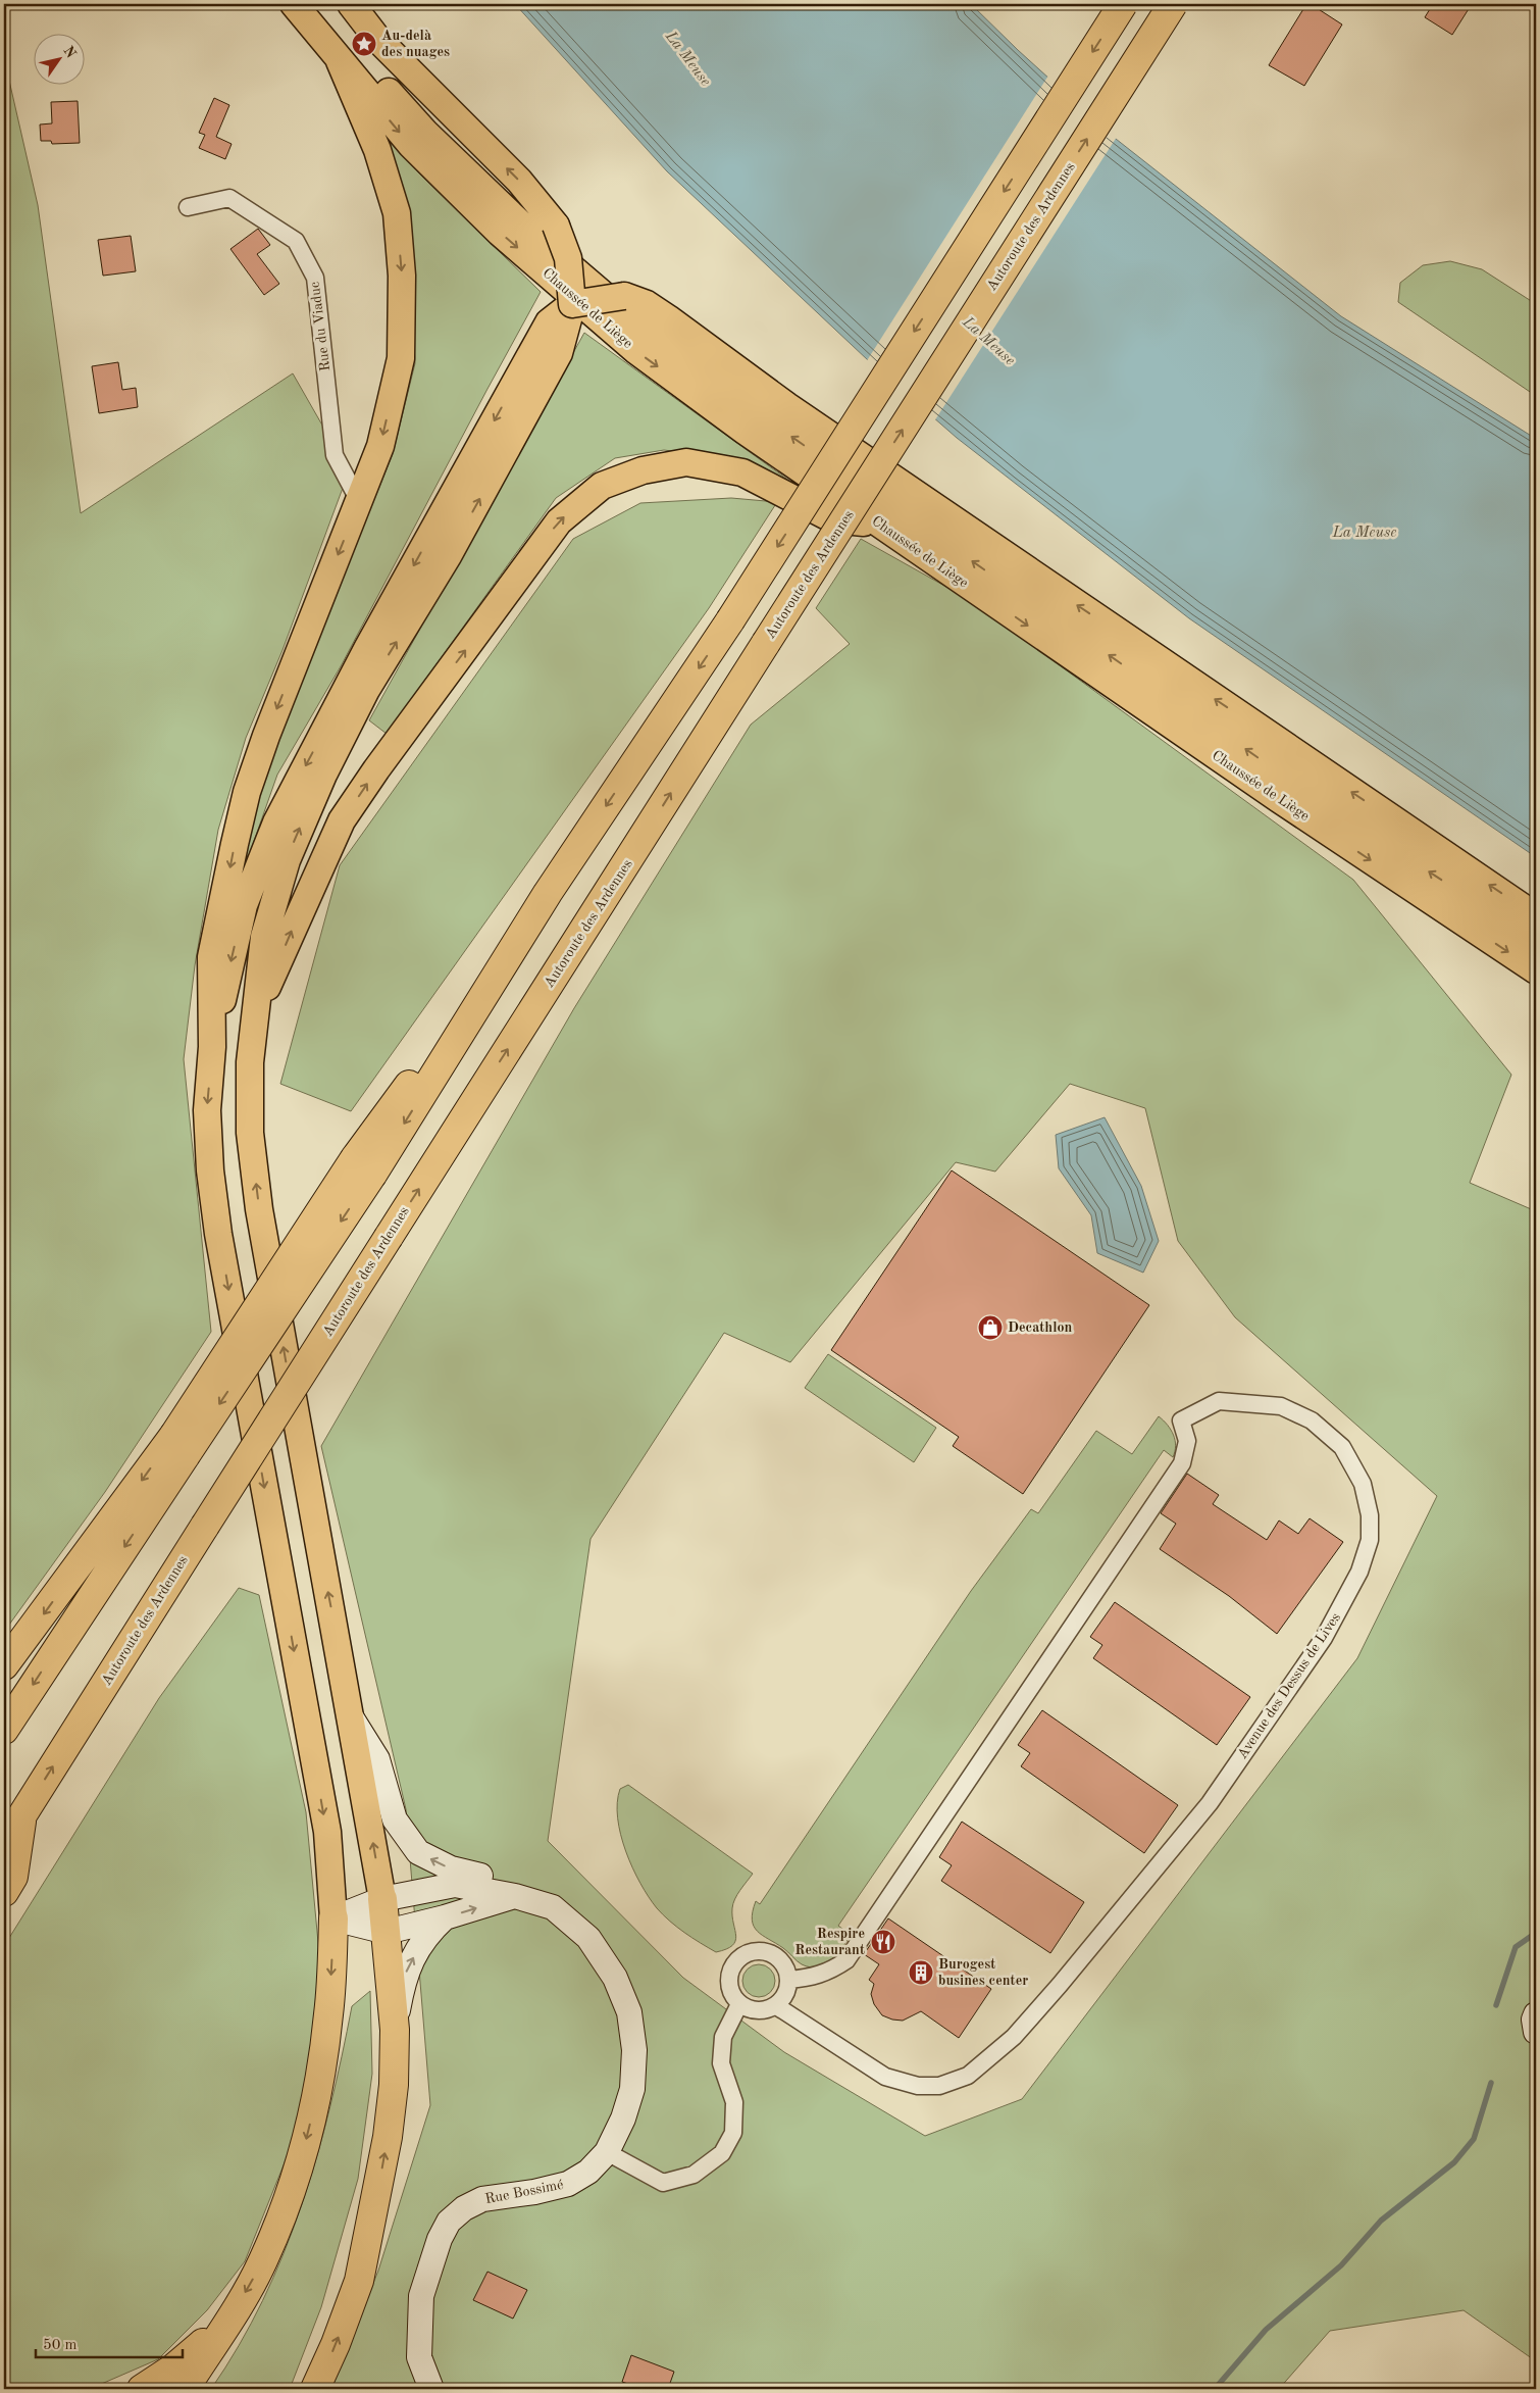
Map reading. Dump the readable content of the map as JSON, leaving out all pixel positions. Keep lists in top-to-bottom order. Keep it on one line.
{"streets":{"highway":["Autoroute des Ardennes"],"main road":["Chaussée de Liège"],"street":["Rue du Viaduc","Avenue des Dessus de Lives","Rue Bossimé"]},"water":["La Meuse"],"places":{"place":["Au-delà des nuages"],"shop":["Decathlon"],"restaurant":["Respire Restaurant"],"building":["Burogest busines center"]},"scale_bar":"50 m","north":"top right"}
